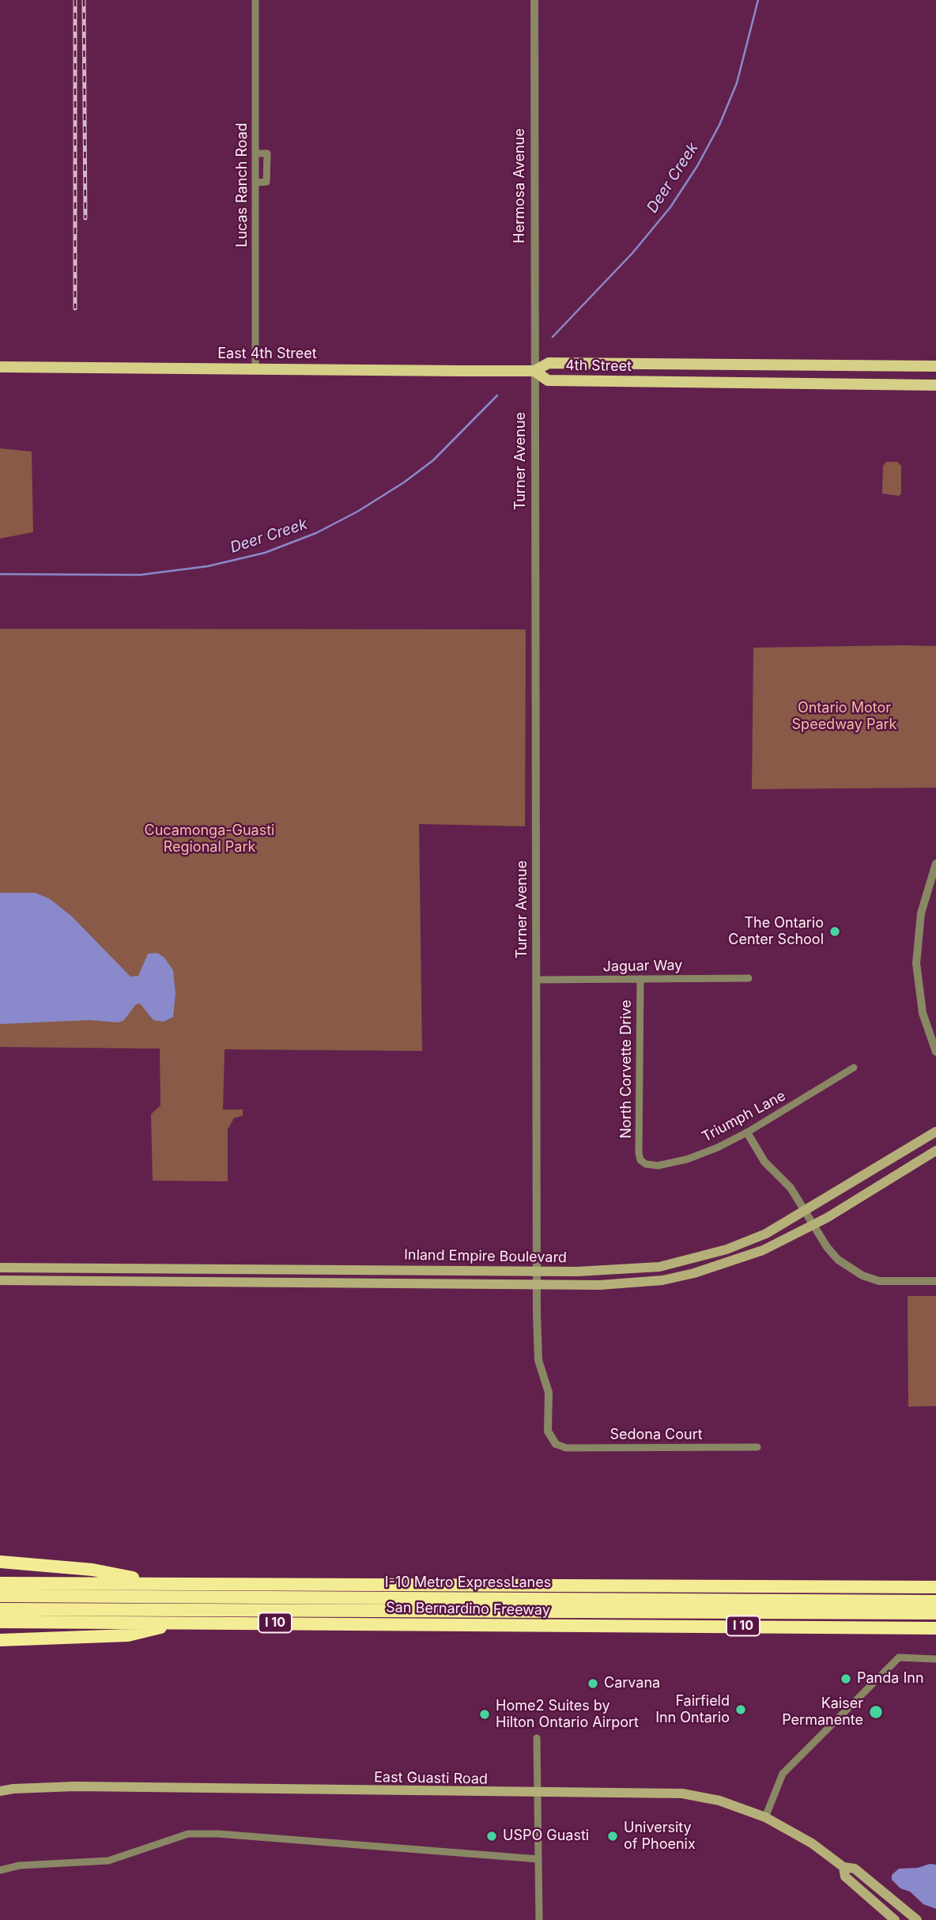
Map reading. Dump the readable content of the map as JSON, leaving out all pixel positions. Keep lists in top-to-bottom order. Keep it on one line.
{"streets":{"highway":["I-10 Metro ExpressLanes","San Bernardino Freeway","I 10"],"main road":["East 4th Street","4th Street","Inland Empire Boulevard","East Guasti Road"],"street":["Lucas Ranch Road","Hermosa Avenue","Turner Avenue","Jaguar Way","North Corvette Drive","Triumph Lane","Sedona Court"]},"crossings":[["Lucas Ranch Road","East 4th Street"],["Hermosa Avenue","East 4th Street"],["Hermosa Avenue","4th Street"],["Hermosa Avenue","Turner Avenue"],["East 4th Street","4th Street"],["East 4th Street","Turner Avenue"],["4th Street","Turner Avenue"],["Turner Avenue","Jaguar Way"],["Turner Avenue","Inland Empire Boulevard"],["Turner Avenue","Sedona Court"],["Jaguar Way","North Corvette Drive"],["North Corvette Drive","Triumph Lane"]],"water":["Deer Creek"],"parks":["Ontario Motor Speedway Park","Cucamonga-Guasti Regional Park"],"places":["The Ontario Center School","Panda Inn","Carvana","Fairfield Inn Ontario","Kaiser Permanente","Home2 Suites by Hilton Ontario Airport","USPO Guasti","University of Phoenix"]}
